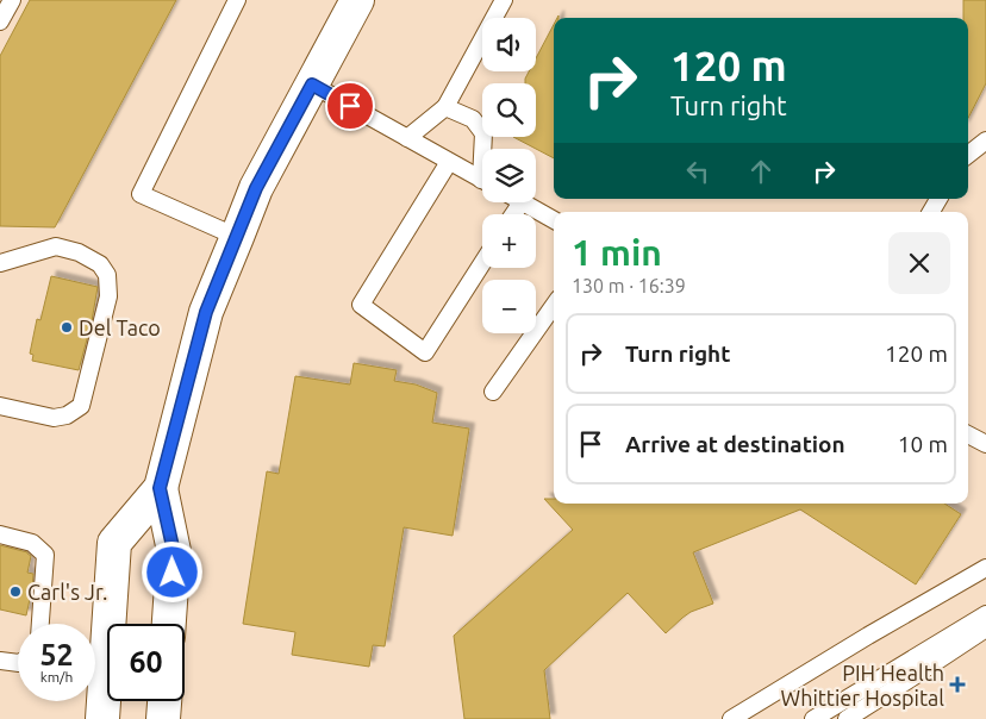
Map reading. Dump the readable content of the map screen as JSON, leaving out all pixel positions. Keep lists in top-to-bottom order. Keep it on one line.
{"places":{"other":["Del Taco","Carl's Jr."],"health":["PIH Health Whittier Hospital"]},"page":{"map_buttons":["+","−"],"turn":["120 m","Turn right"],"heading":["1 min","130 m · 16:39"],"list":[{"name":"Turn right","value":"120 m"},{"name":"Arrive at destination","value":"10 m"}],"speed":"52 km/h","limit":"60"}}
